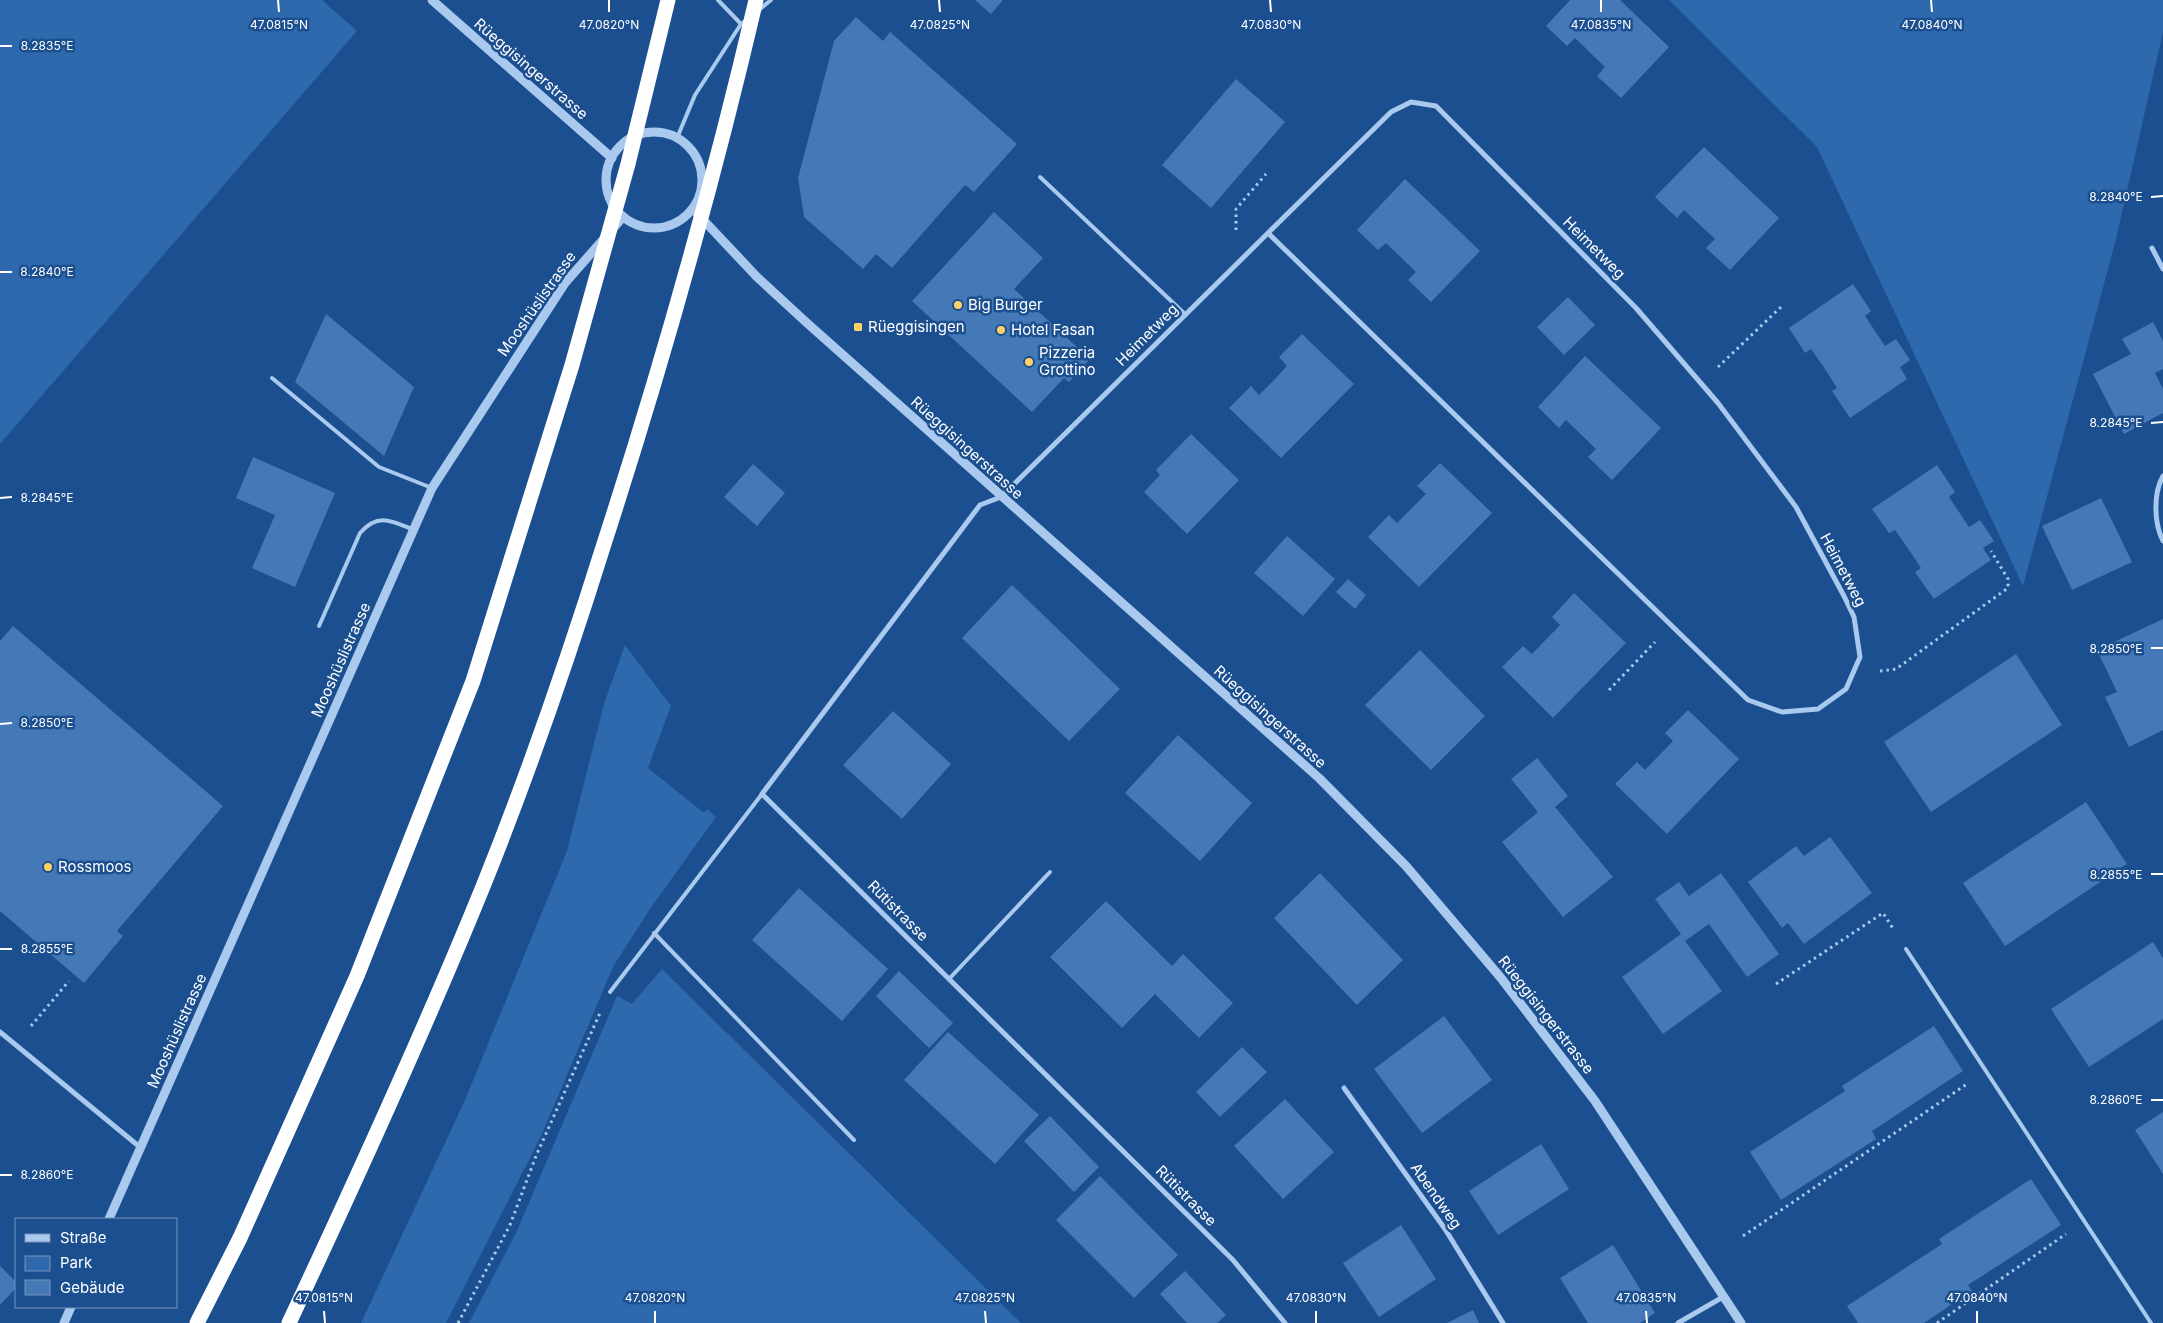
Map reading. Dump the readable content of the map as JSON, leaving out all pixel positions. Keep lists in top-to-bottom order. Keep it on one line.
{"streets":{"street":["Rüeggisingerstrasse","Heimetweg","Mooshüslistrasse","Rütistrasse","Abendweg"]},"crossings":[["Rüeggisingerstrasse","Heimetweg"],["Rüeggisingerstrasse","Mooshüslistrasse"]],"places":{"other":["Big Burger","Hotel Fasan","Pizzeria Grottino","Rossmoos"],"transit":["Rüeggisingen"]},"legend":["Straße","Park","Gebäude"],"coordinates":["47.0815°N","47.0820°N","47.0825°N","47.0830°N","47.0835°N","47.0840°N","8.2835°E","8.2840°E","8.2845°E","8.2850°E","8.2855°E","8.2860°E"]}
